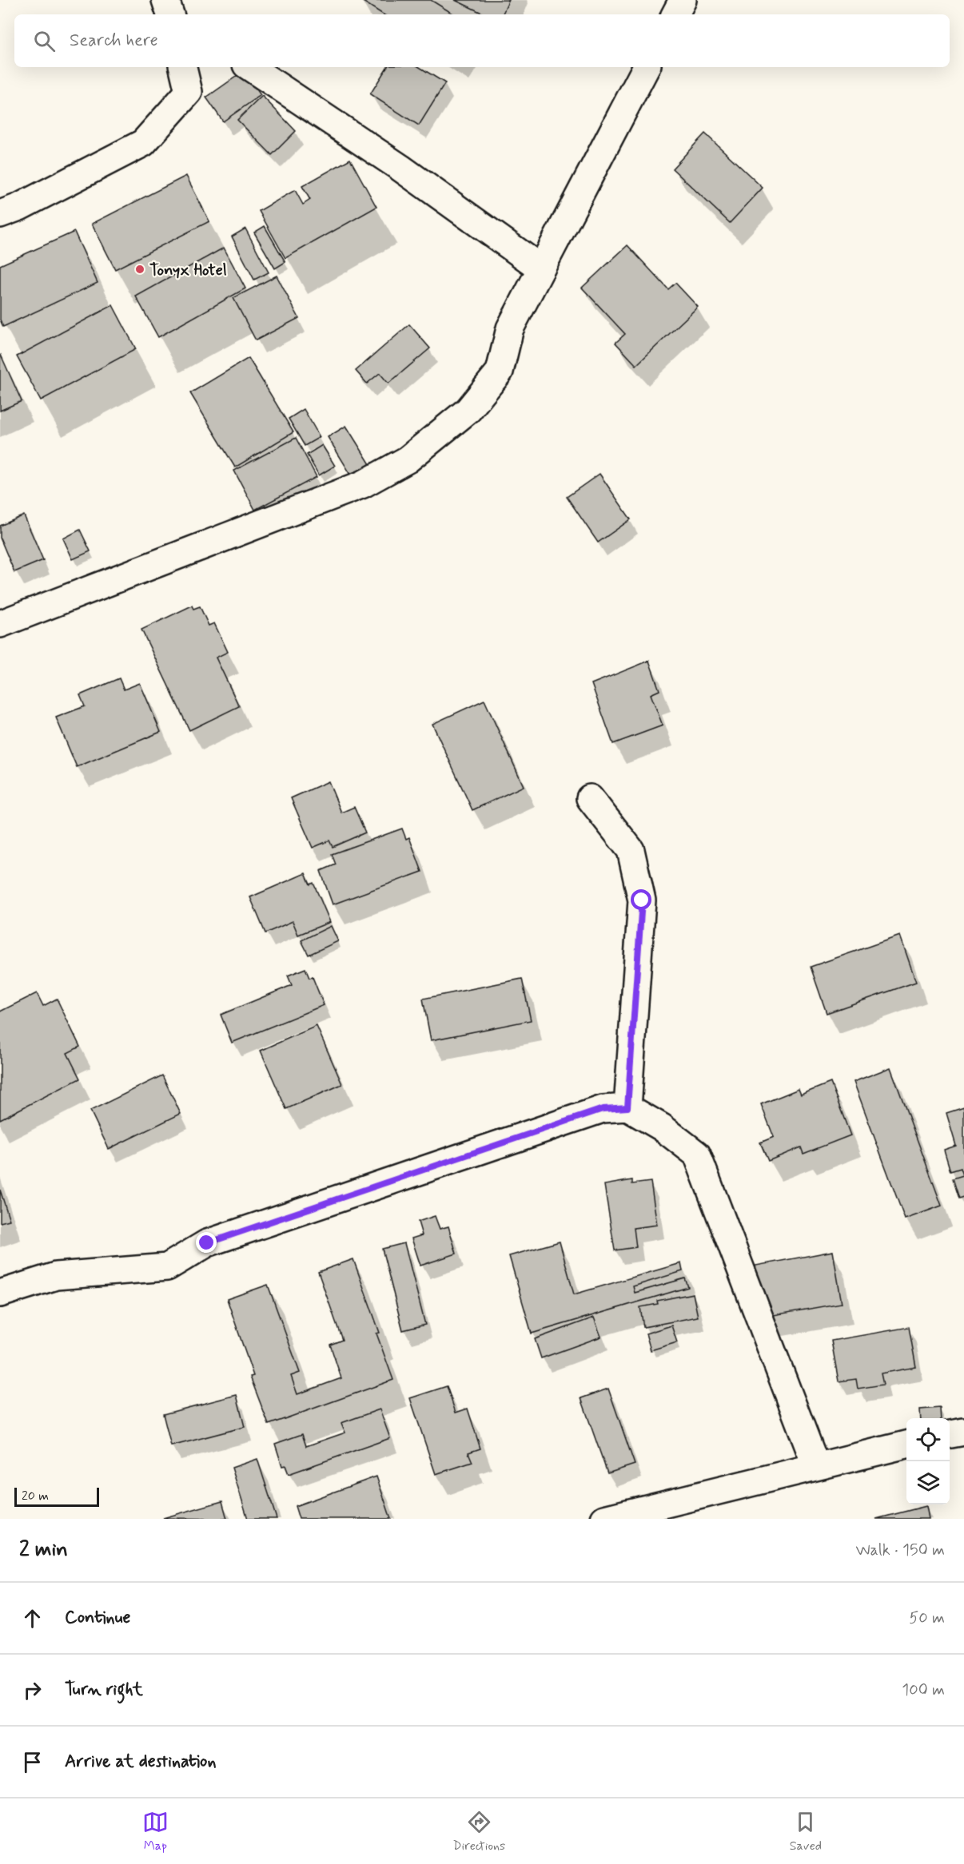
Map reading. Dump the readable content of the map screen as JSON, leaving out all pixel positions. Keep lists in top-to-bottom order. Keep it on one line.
{"places":["Tonyx Hotel"],"scale_bar":"20 m","page":{"search":"Search here","scale":"20 m","heading":["2 min","Walk · 150 m"],"list":[["Continue","50 m"],["Turn right","100 m"],"Arrive at destination"],"nav":["Map","Directions","Saved"]}}
